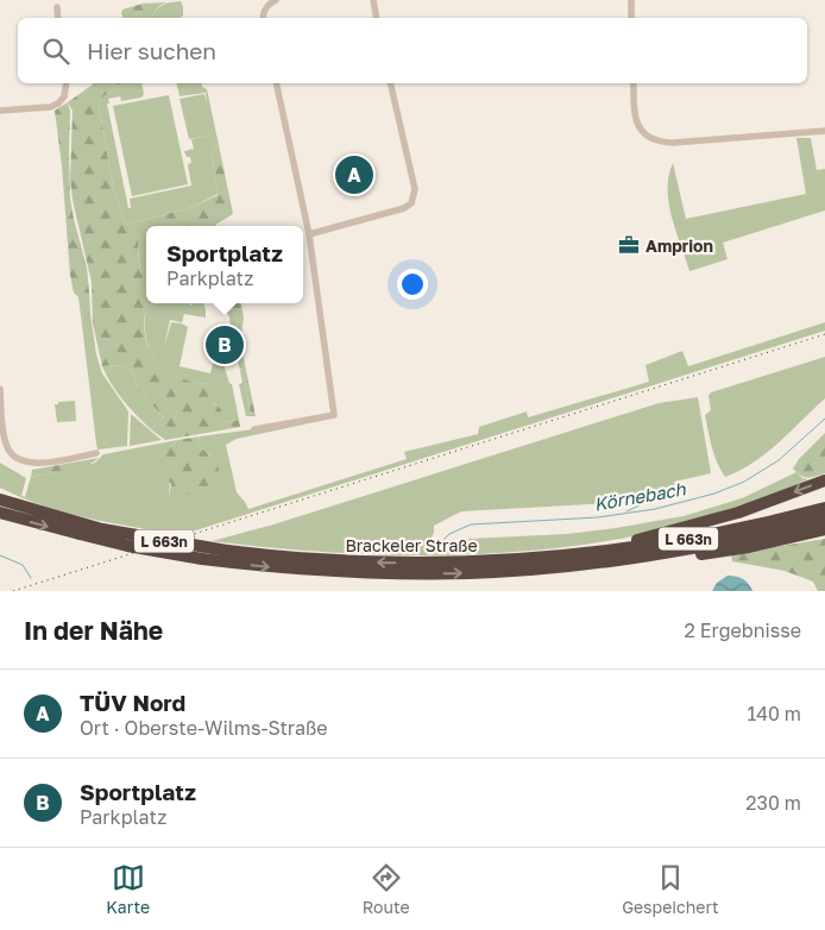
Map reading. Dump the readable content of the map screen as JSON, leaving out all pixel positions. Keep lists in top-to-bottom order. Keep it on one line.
{"streets":{"highway":["L 663n","Brackeler Straße"]},"water":["Körnebach"],"places":{"office":["Amprion"]},"page":{"search":"Hier suchen","pins":["A","B"],"popup":["Sportplatz","Parkplatz"],"heading":["In der Nähe","2 Ergebnisse"],"list":[{"mark":"A","name":"TÜV Nord","note":"Ort · Oberste-Wilms-Straße","value":"140 m"},{"mark":"B","name":"Sportplatz","note":"Parkplatz","value":"230 m"}],"nav":["Karte","Route","Gespeichert"]}}
